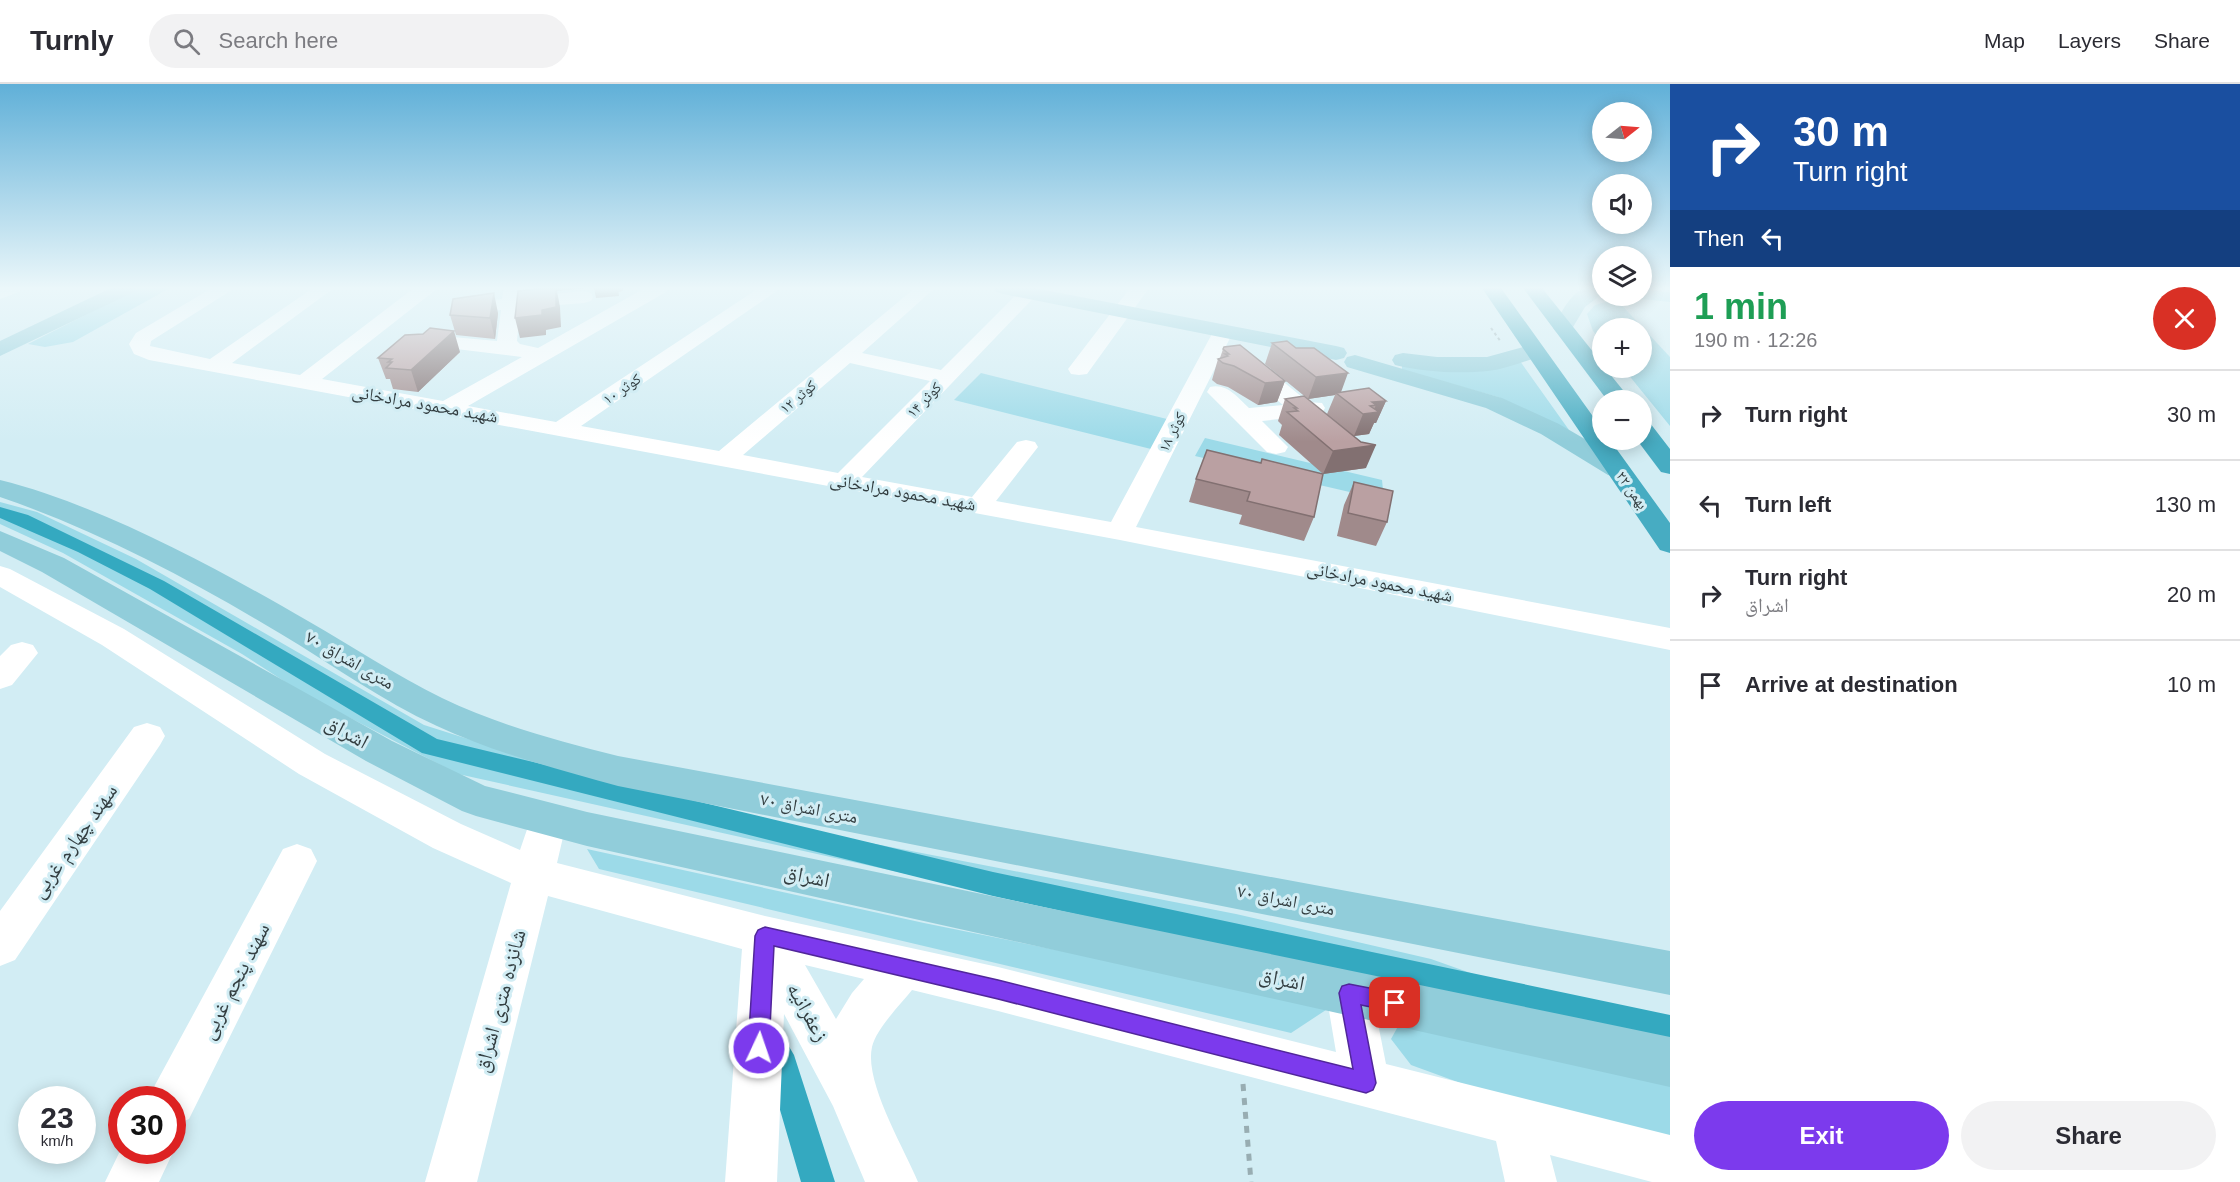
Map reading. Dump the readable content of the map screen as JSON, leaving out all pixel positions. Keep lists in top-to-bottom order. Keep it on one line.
{"streets":{"highway":["۲۲ بهمن"],"main road":["۷۰ متری اشراق","اشراق"],"street":["کوثر ۱۰","کوثر ۱۲","کوثر ۱۴","شهید محمود مرادخانی","کوثر ۱۸","سهند چهارم غربی","سهند پنجم غربی","شانزده متری اشراق","زعفرانیه"]},"crossings":[["کوثر ۱۰","شهید محمود مرادخانی"],["کوثر ۱۲","شهید محمود مرادخانی"],["کوثر ۱۴","شهید محمود مرادخانی"],["شهید محمود مرادخانی","کوثر ۱۸"],["اشراق","شانزده متری اشراق"]],"north":"right","page":{"header":"Turnly","search":"Search here","nav":["Map","Layers","Share"],"turn":["30 m","Turn right"],"map_buttons":["+","−"],"then":"Then","heading":["1 min","190 m · 12:26"],"list":[{"name":"Turn right","value":"30 m"},{"name":"Turn left","value":"130 m"},{"name":"Turn right","note":"اشراق","value":"20 m"},{"name":"Arrive at destination","value":"10 m"}],"speed":"23 km/h","limit":"30","buttons":["Exit","Share"]}}
